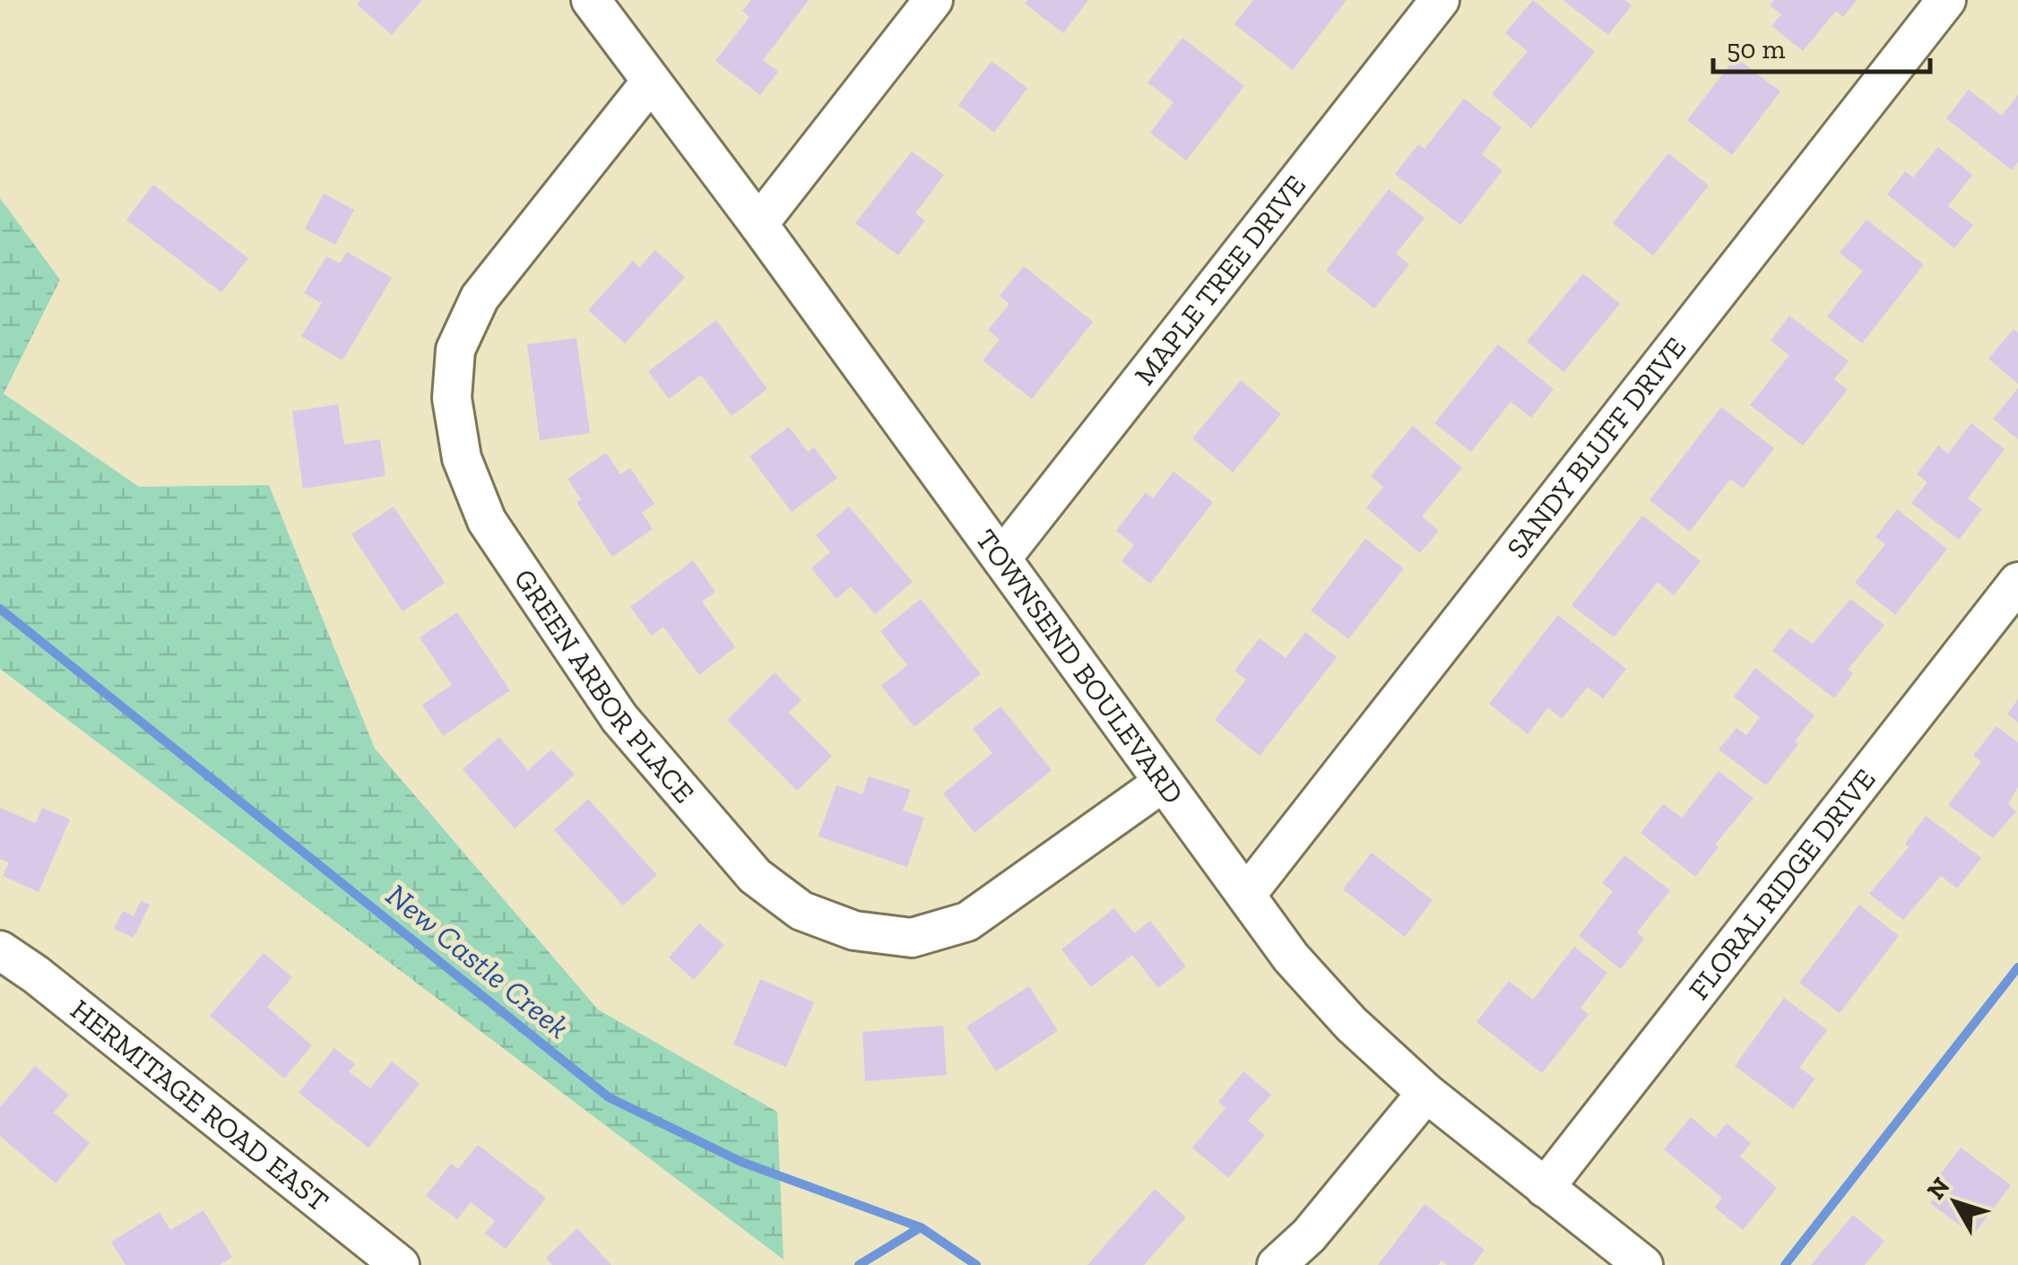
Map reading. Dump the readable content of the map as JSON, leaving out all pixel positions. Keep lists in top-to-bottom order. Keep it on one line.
{"streets":{"street":["MAPLE TREE DRIVE","SANDY BLUFF DRIVE","TOWNSEND BOULEVARD","GREEN ARBOR PLACE","FLORAL RIDGE DRIVE","HERMITAGE ROAD EAST"]},"crossings":[["MAPLE TREE DRIVE","TOWNSEND BOULEVARD"],["SANDY BLUFF DRIVE","TOWNSEND BOULEVARD"],["TOWNSEND BOULEVARD","GREEN ARBOR PLACE"],["TOWNSEND BOULEVARD","FLORAL RIDGE DRIVE"]],"water":["New Castle Creek"],"scale_bar":"50 m","north":"top left"}
